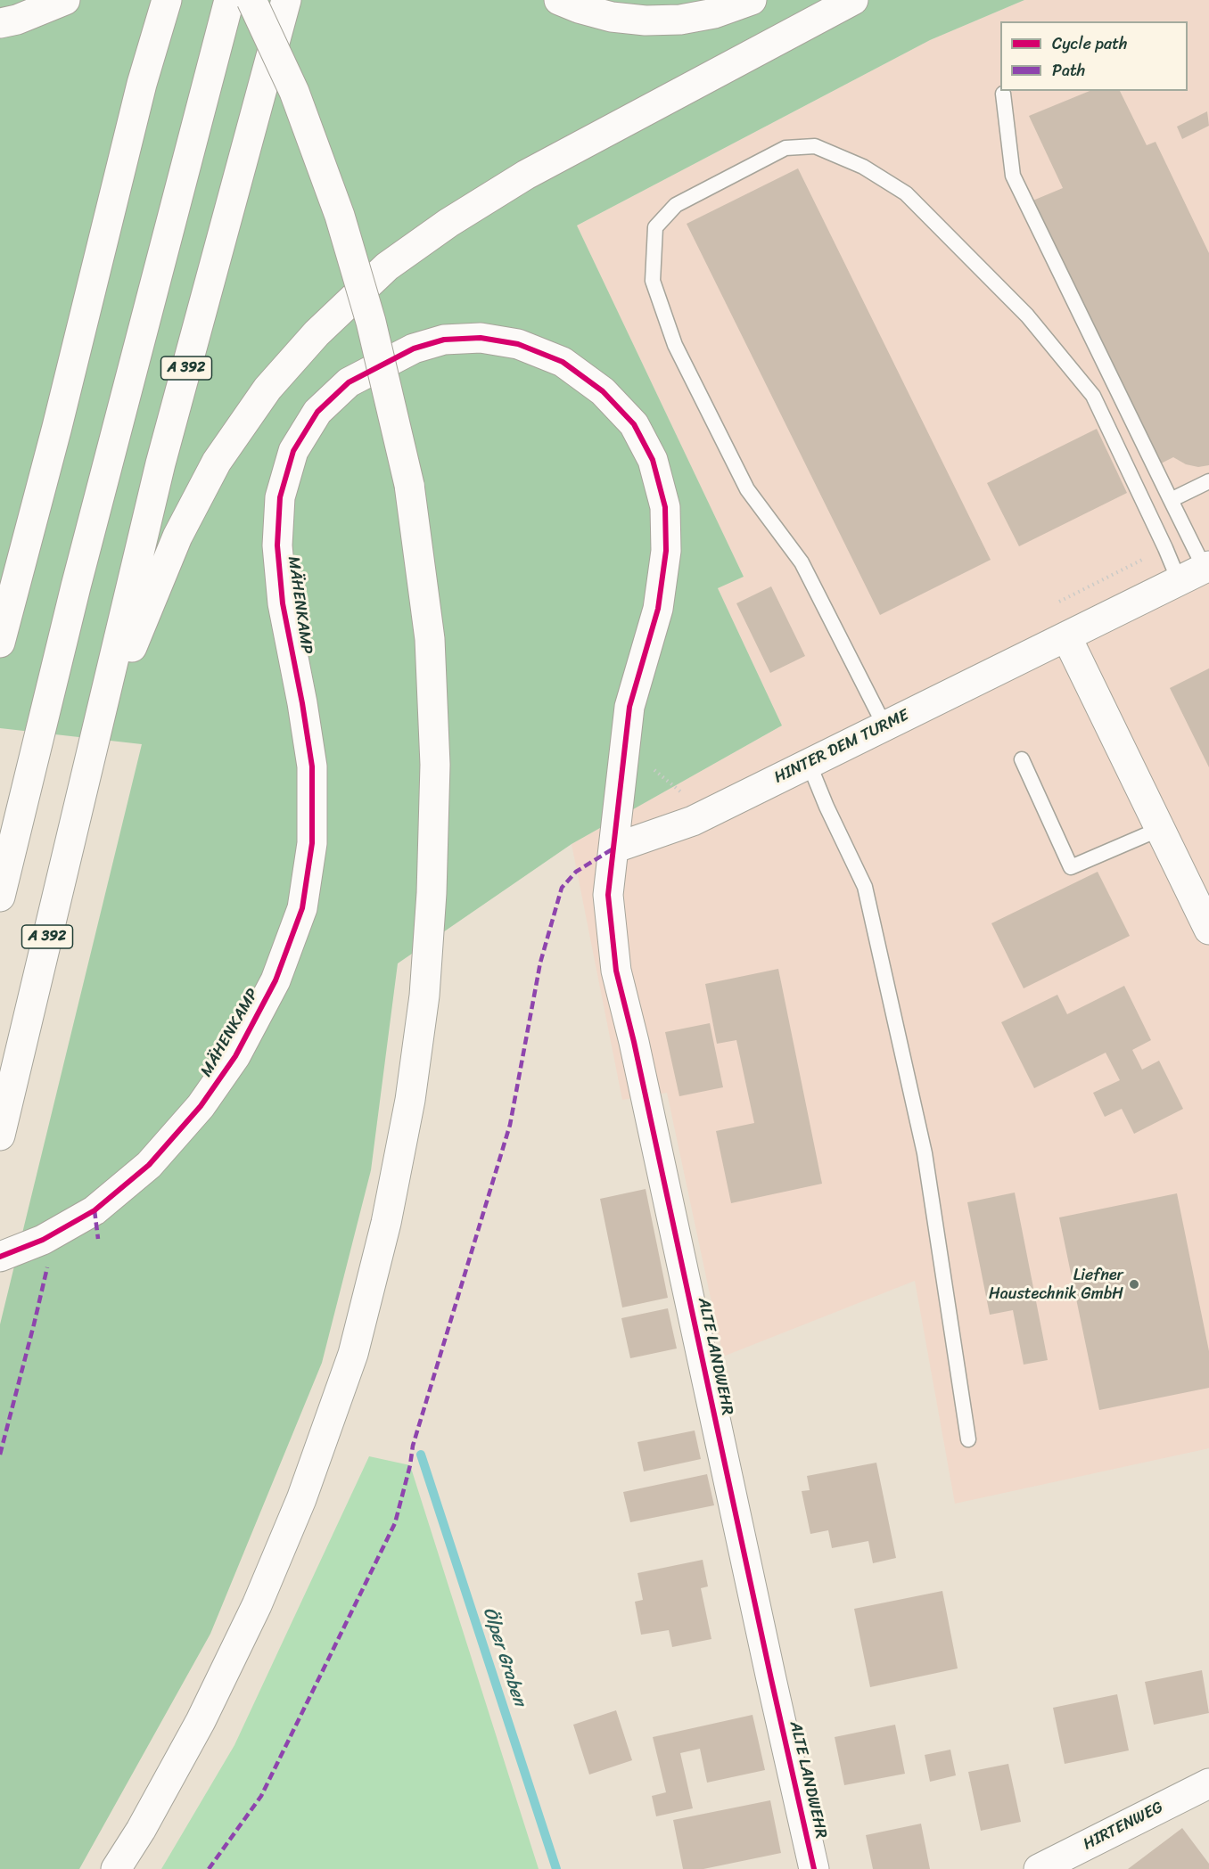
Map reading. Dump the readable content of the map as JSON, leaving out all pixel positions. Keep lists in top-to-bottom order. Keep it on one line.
{"streets":{"main road":["A 392","MÄHENKAMP","HINTER DEM TURME","ALTE LANDWEHR","HIRTENWEG"]},"crossings":[["MÄHENKAMP","HINTER DEM TURME"],["MÄHENKAMP","ALTE LANDWEHR"],["HINTER DEM TURME","ALTE LANDWEHR"]],"water":["Ölper Graben"],"places":["Liefner Haustechnik GmbH"],"legend":["Cycle path","Path"]}
